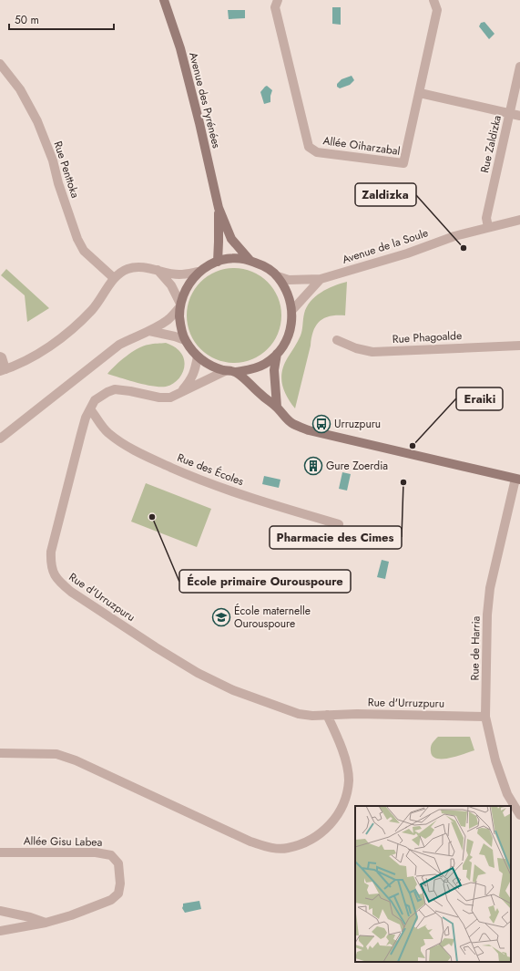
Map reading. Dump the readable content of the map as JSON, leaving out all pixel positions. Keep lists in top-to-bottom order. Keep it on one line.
{"streets":{"main road":["Avenue des Pyrénées"],"street":["Rue Zaldizka","Allée Oiharzabal","Rue Penttoka","Avenue de la Soule","Rue Phagoalde","Rue des Écoles","Rue d'Urruzpuru","Rue de Harria","Allée Gisu Labea"]},"crossings":[["Avenue des Pyrénées","Avenue de la Soule"],["Avenue des Pyrénées","Rue d'Urruzpuru"],["Rue Zaldizka","Avenue de la Soule"],["Avenue de la Soule","Rue d'Urruzpuru"],["Rue des Écoles","Rue d'Urruzpuru"],["Rue d'Urruzpuru","Rue de Harria"]],"places":{"other":["Zaldizka","Eraiki","Pharmacie des Cimes","École primaire Ourouspoure"],"bus stop":["Urruzpuru"],"building":["Gure Zoerdia"],"school or university":["École maternelle Ourouspoure"]},"scale_bar":"50 m"}
